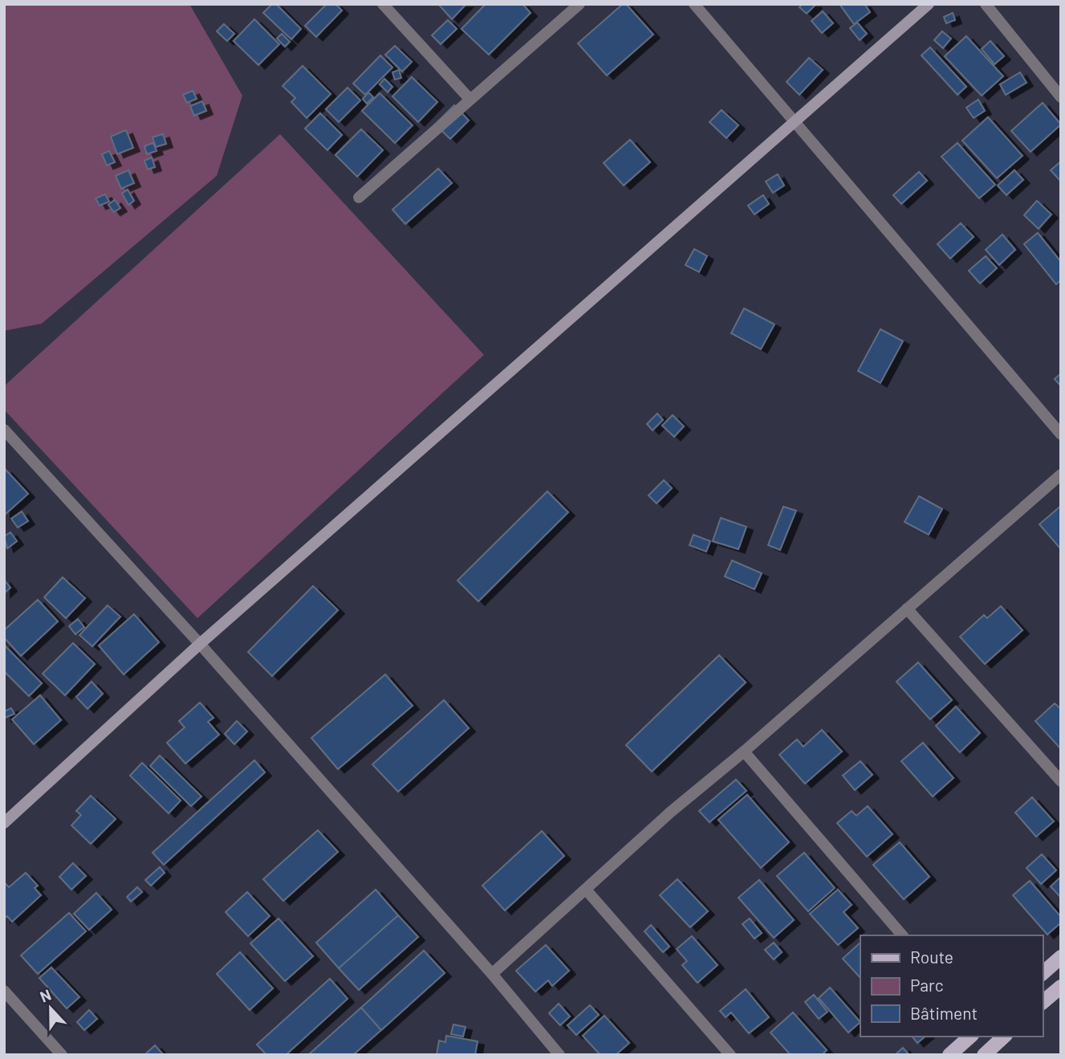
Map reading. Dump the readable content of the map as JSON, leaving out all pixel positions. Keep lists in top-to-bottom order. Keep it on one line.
{"legend":["Route","Parc","Bâtiment"],"north":"top"}
